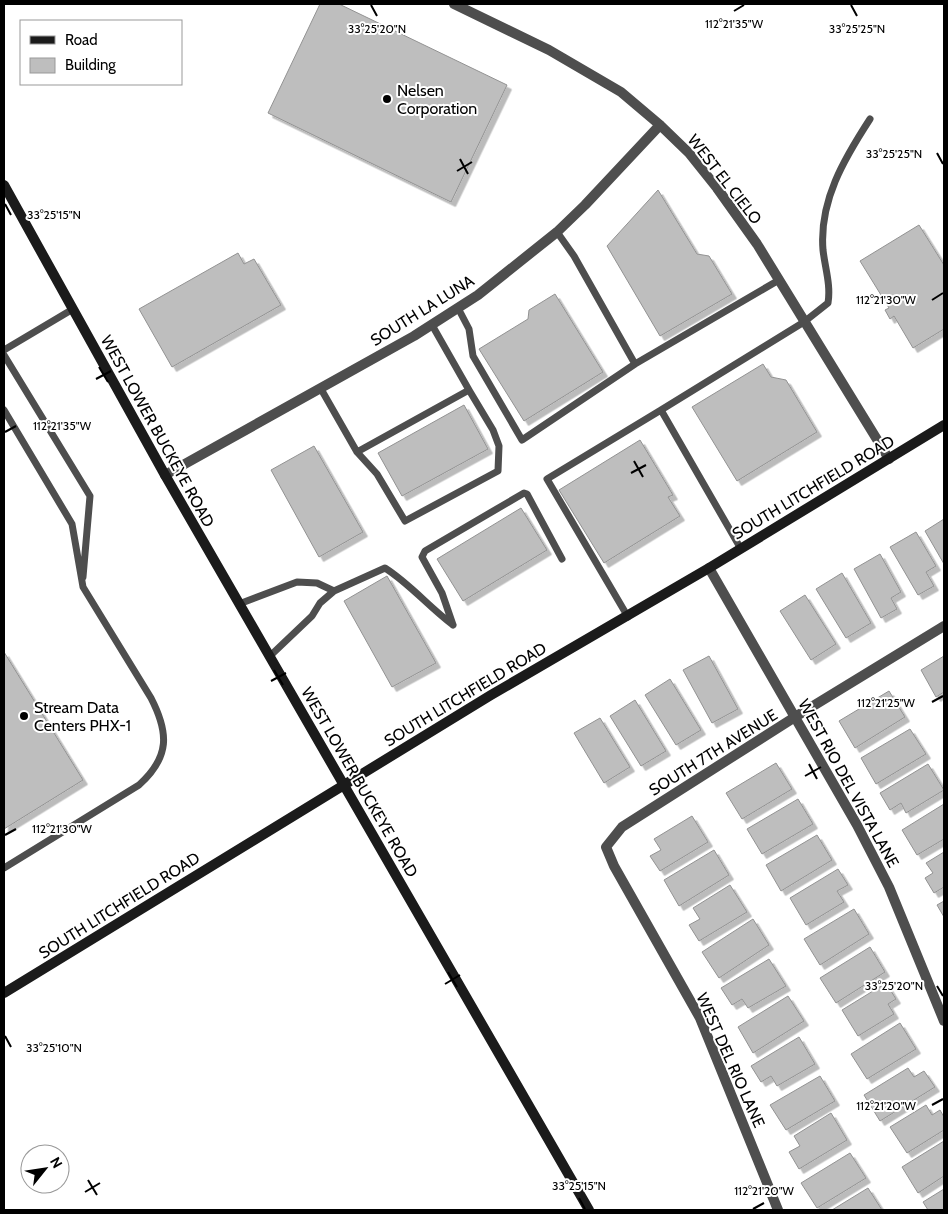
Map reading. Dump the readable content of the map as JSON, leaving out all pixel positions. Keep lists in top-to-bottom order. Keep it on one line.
{"streets":{"main road":["WEST LOWER BUCKEYE ROAD","SOUTH LITCHFIELD ROAD"],"street":["WEST EL CIELO","SOUTH LA LUNA","SOUTH 7TH AVENUE","WEST RIO DEL VISTA LANE","WEST DEL RIO LANE"]},"crossings":[["WEST EL CIELO","SOUTH LA LUNA"],["WEST EL CIELO","SOUTH LITCHFIELD ROAD"],["SOUTH LA LUNA","WEST LOWER BUCKEYE ROAD"],["WEST LOWER BUCKEYE ROAD","SOUTH LITCHFIELD ROAD"],["SOUTH LITCHFIELD ROAD","WEST RIO DEL VISTA LANE"],["SOUTH 7TH AVENUE","WEST RIO DEL VISTA LANE"],["SOUTH 7TH AVENUE","WEST DEL RIO LANE"]],"places":["Nelsen Corporation","Stream Data Centers PHX-1"],"legend":["Road","Building"],"north":"top right","coordinates":["112°21'35\"W","33°25'20\"N","33°25'25\"N","33°25'15\"N","112°21'30\"W","112°21'25\"W","33°25'10\"N","112°21'20\"W"]}
